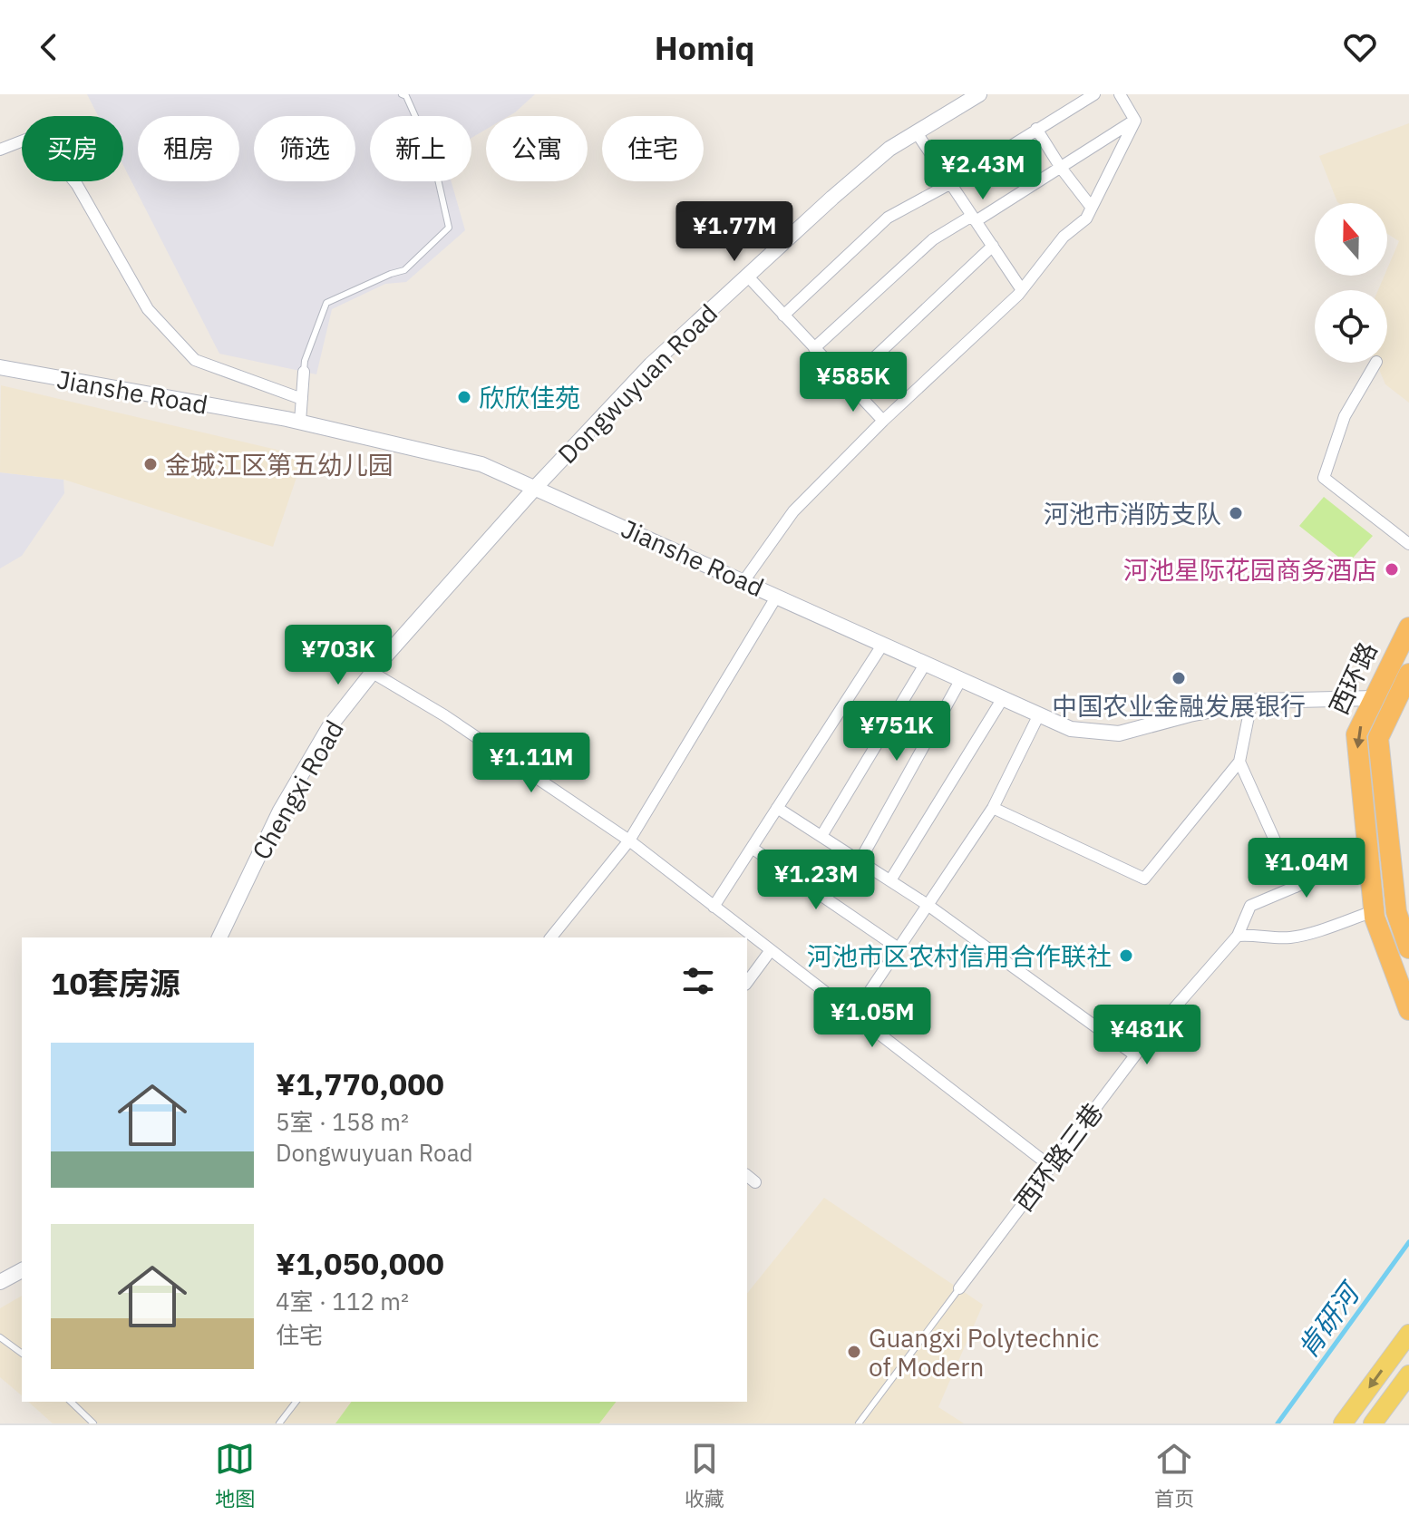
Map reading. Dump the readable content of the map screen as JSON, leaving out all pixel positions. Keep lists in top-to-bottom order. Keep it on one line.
{"streets":{"highway":["西环路"],"street":["Dongwuyuan Road","Jianshe Road","Chengxi Road","西环路三巷"]},"crossings":[["Dongwuyuan Road","Jianshe Road"],["Dongwuyuan Road","Chengxi Road"],["Jianshe Road","西环路"],["Jianshe Road","Chengxi Road"],["西环路","西环路三巷"]],"water":["肯研河"],"places":["欣欣佳苑","金城江区第五幼儿园","河池市消防支队","河池星际花园商务酒店","中国农业金融发展银行","河池市区农村信用合作联社","Guangxi Polytechnic of Modern"],"north":"top","page":{"header":"Homiq","chip":["买房","租房","筛选","新上","公寓","住宅"],"price":["¥2.43M","¥1.77M","¥585K","¥703K","¥751K","¥1.11M","¥1.04M","¥1.23M","¥1.05M","¥481K"],"heading":"10套房源","list":[{"name":"¥1,770,000","note":"5室 · 158 m² · Dongwuyuan Road"},{"name":"¥1,050,000","note":"4室 · 112 m² · 住宅"}],"tabs":["地图","收藏","首页"]}}
